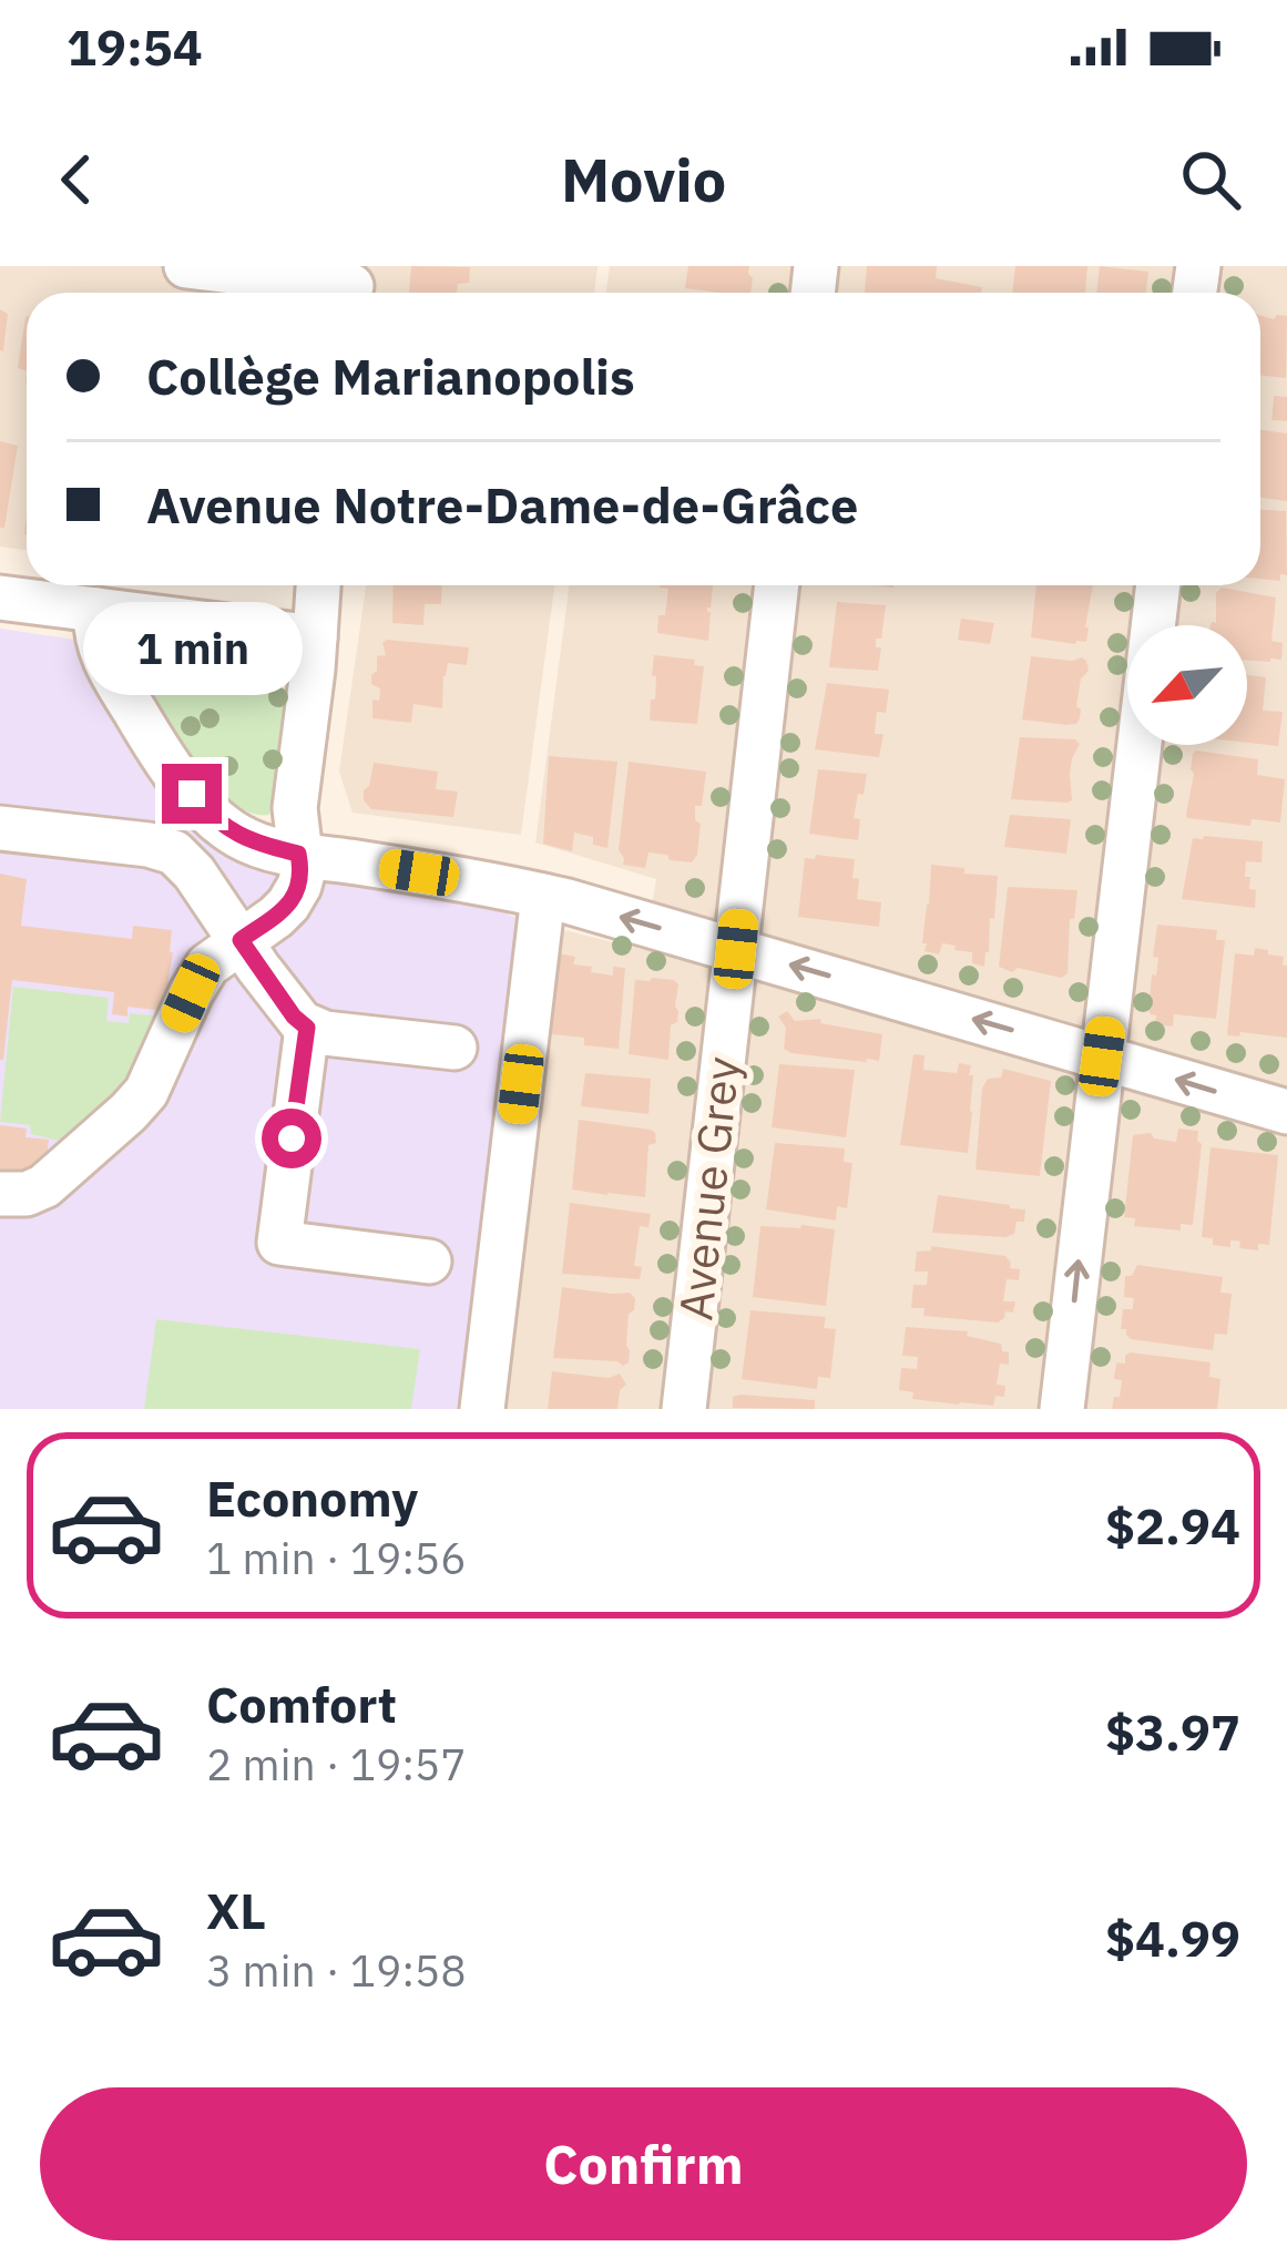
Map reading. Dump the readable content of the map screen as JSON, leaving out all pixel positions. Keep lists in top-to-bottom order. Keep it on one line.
{"streets":{"street":["Avenue Grey"]},"north":"bottom left","page":{"status":"19:54","header":"Movio","banner":["Collège Marianopolis","Avenue Notre-Dame-de-Grâce"],"bubble":"1 min","list":[{"name":"Economy","note":"1 min · 19:56","value":"$2.94"},{"name":"Comfort","note":"2 min · 19:57","value":"$3.97"},{"name":"XL","note":"3 min · 19:58","value":"$4.99"}],"buttons":"Confirm"}}
